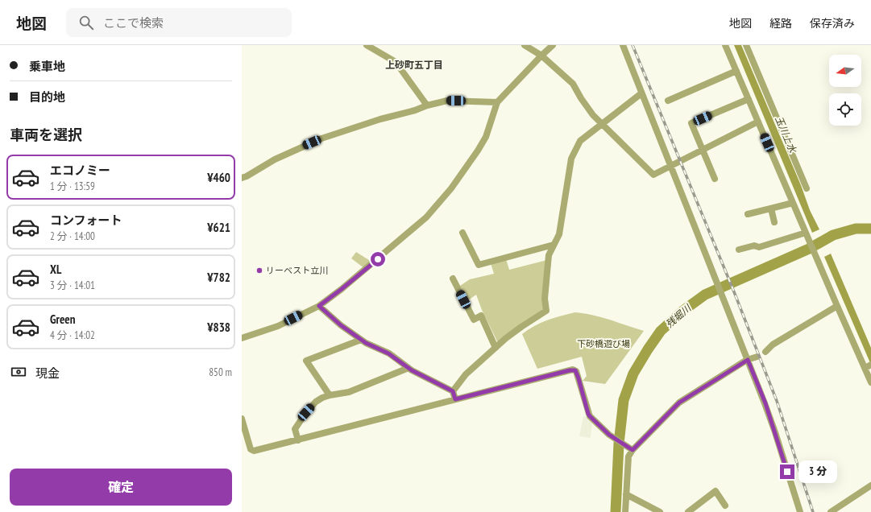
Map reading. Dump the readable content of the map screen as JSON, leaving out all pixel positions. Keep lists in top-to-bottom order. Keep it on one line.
{"districts":["上砂町五丁目"],"water":["玉川上水","残堀川"],"parks":["下砂橋遊び場"],"places":["リーベスト立川"],"north":"left","page":{"header":"地図","search":"ここで検索","nav":["地図","経路","保存済み"],"banner":["乗車地","目的地"],"heading":"車両を選択","list":[{"name":"エコノミー","note":"1 分 · 13:59","value":"¥460"},{"name":"コンフォート","note":"2 分 · 14:00","value":"¥621"},{"name":"XL","note":"3 分 · 14:01","value":"¥782"},{"name":"Green","note":"4 分 · 14:02","value":"¥838"}],"pay":["現金","850 m"],"bubble":"3 分","buttons":"確定"}}
